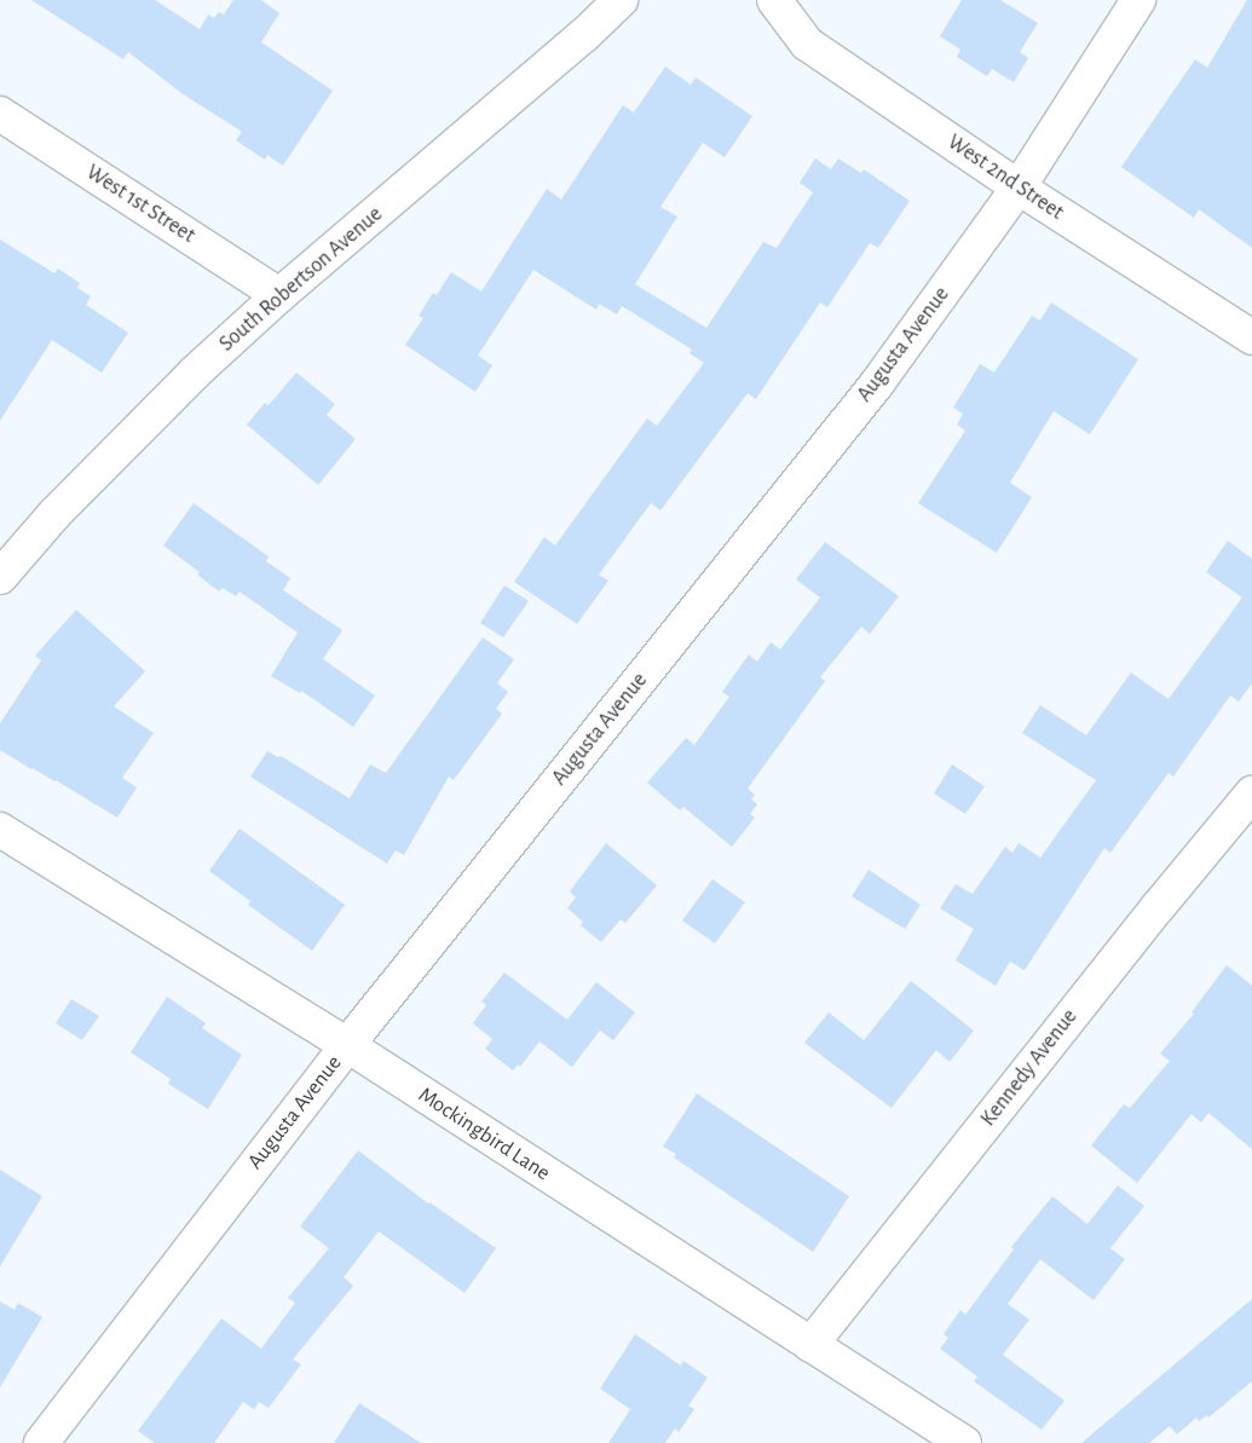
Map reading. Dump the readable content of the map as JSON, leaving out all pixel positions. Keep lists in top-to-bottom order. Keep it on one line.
{"streets":{"street":["West 2nd Street","West 1st Street","South Robertson Avenue","Augusta Avenue","Kennedy Avenue","Mockingbird Lane"]},"crossings":[["West 2nd Street","Augusta Avenue"],["West 1st Street","South Robertson Avenue"],["Augusta Avenue","Mockingbird Lane"],["Kennedy Avenue","Mockingbird Lane"]]}
